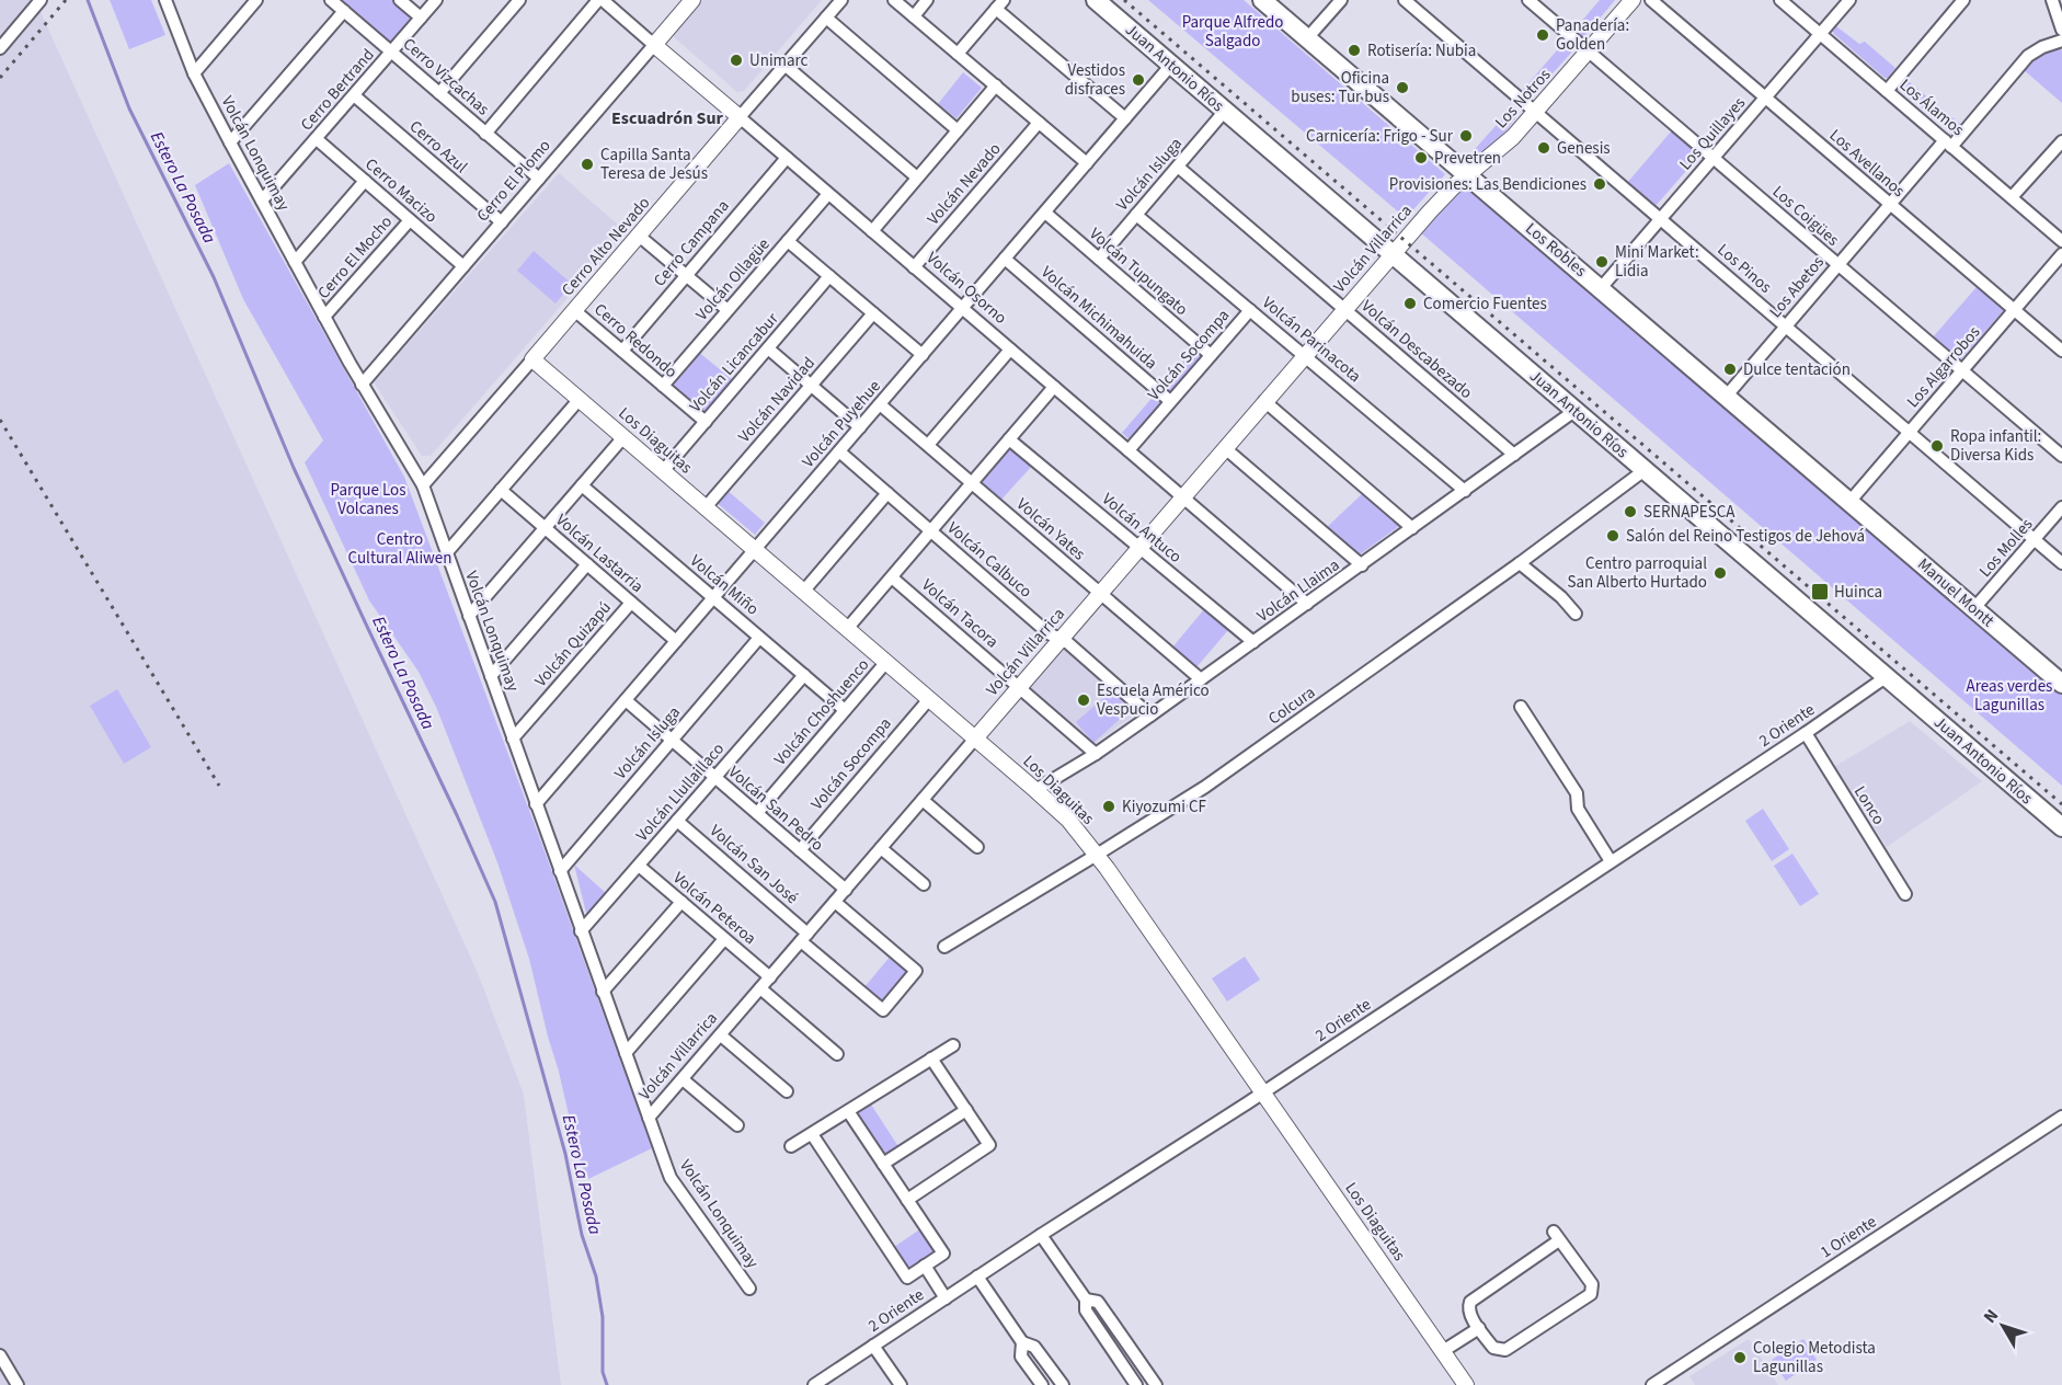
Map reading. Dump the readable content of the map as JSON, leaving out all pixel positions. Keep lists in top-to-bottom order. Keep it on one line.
{"streets":{"main road":["Juan Antonio Ríos","Los Robles","Manuel Montt"],"street":["Cerro Vizcachas","Cerro Bertrand","Los Notros","Los Álamos","Los Quillayes","Cerro Azul","Volcán Lonquimay","Los Avellanos","Volcán Isluga","Cerro El Plomo","Volcán Nevado","Cerro Macizo","Los Coigües","Cerro Campana","Cerro Alto Nevado","Volcán Villarrica","Cerro El Mocho","Los Pinos","Volcán Tupungato","Volcán Ollagüe","Los Abetos","Volcán Osorno","Volcán Michimahuida","Volcán Parinacota","Cerro Redondo","Volcán Descabezado","Volcán Socompa","Volcán Licancabur","Los Algarrobos","Volcán Navidad","Volcán Puyehue","Los Diaguitas","Volcán Antuco","Volcán Yates","Los Molles","Volcán Lastarria","Volcán Calbuco","Volcán Miño","Volcán Llaima","Volcán Tacora","Volcán Quizapú","Colcura","Volcán Choshuenco","2 Oriente","Volcán Llullaillaco","Lonco","Volcán San Pedro","Volcán San José","Volcán Peteroa","1 Oriente"]},"crossings":[["Juan Antonio Ríos","Volcán Isluga"],["Juan Antonio Ríos","Volcán Villarrica"],["Juan Antonio Ríos","Volcán Puyehue"],["Juan Antonio Ríos","Volcán Llaima"],["Juan Antonio Ríos","Colcura"],["Juan Antonio Ríos","2 Oriente"],["Cerro Vizcachas","Cerro Bertrand"],["Cerro Vizcachas","Cerro El Plomo"],["Cerro Bertrand","Cerro Azul"],["Cerro Bertrand","Volcán Lonquimay"],["Cerro Bertrand","Cerro Macizo"],["Los Notros","Los Coigües"],["Los Notros","Volcán Villarrica"],["Los Notros","Los Robles"],["Los Notros","Los Pinos"],["Los Álamos","Los Quillayes"],["Los Álamos","Los Abetos"],["Los Quillayes","Los Avellanos"],["Los Quillayes","Los Coigües"],["Los Quillayes","Los Robles"],["Los Quillayes","Los Pinos"],["Cerro Azul","Cerro El Plomo"],["Volcán Lonquimay","Volcán Isluga"],["Volcán Lonquimay","Cerro El Plomo"],["Volcán Lonquimay","Cerro Alto Nevado"],["Volcán Lonquimay","Volcán Villarrica"],["Volcán Lonquimay","Cerro El Mocho"],["Volcán Lonquimay","Volcán Puyehue"],["Volcán Lonquimay","Volcán Quizapú"],["Volcán Lonquimay","Volcán Llullaillaco"],["Los Avellanos","Los Abetos"],["Los Avellanos","Los Algarrobos"],["Volcán Isluga","Volcán Tupungato"],["Volcán Isluga","Volcán Parinacota"],["Volcán Isluga","Volcán Descabezado"],["Volcán Isluga","Volcán Miño"],["Volcán Isluga","Volcán San Pedro"],["Cerro El Plomo","Cerro Macizo"],["Cerro El Plomo","Volcán Osorno"],["Volcán Nevado","Volcán Osorno"],["Cerro Macizo","Cerro El Mocho"],["Los Coigües","Los Abetos"],["Los Coigües","Los Algarrobos"],["Cerro Campana","Volcán Osorno"],["Cerro Campana","Cerro Redondo"],["Cerro Alto Nevado","Volcán Osorno"],["Cerro Alto Nevado","Cerro Redondo"],["Cerro Alto Nevado","Los Diaguitas"],["Volcán Villarrica","Volcán Osorno"],["Volcán Villarrica","Volcán Parinacota"],["Volcán Villarrica","Volcán Descabezado"],["Volcán Villarrica","Los Diaguitas"],["Volcán Villarrica","Volcán Antuco"],["Volcán Villarrica","Volcán Yates"],["Volcán Villarrica","Volcán Calbuco"],["Volcán Villarrica","Volcán Tacora"],["Volcán Villarrica","Volcán San Pedro"],["Volcán Villarrica","Volcán San José"],["Volcán Villarrica","Volcán Peteroa"],["Los Robles","Los Abetos"],["Los Robles","Los Algarrobos"],["Los Robles","Manuel Montt"],["Los Pinos","Los Abetos"],["Los Pinos","Los Algarrobos"],["Los Pinos","Los Molles"],["Volcán Tupungato","Volcán Socompa"],["Volcán Tupungato","Volcán Puyehue"],["Volcán Ollagüe","Volcán Osorno"],["Volcán Ollagüe","Cerro Redondo"],["Volcán Osorno","Volcán Socompa"],["Volcán Osorno","Volcán Puyehue"],["Volcán Osorno","Volcán Llaima"],["Volcán Michimahuida","Volcán Socompa"],["Volcán Michimahuida","Volcán Puyehue"],["Volcán Parinacota","Volcán Socompa"],["Volcán Parinacota","Volcán Llaima"],["Cerro Redondo","Volcán Licancabur"],["Volcán Descabezado","Volcán Llaima"],["Volcán Socompa","Los Diaguitas"],["Volcán Socompa","Volcán San Pedro"],["Volcán Licancabur","Los Diaguitas"],["Los Algarrobos","Manuel Montt"],["Volcán Navidad","Los Diaguitas"],["Volcán Puyehue","Los Diaguitas"],["Volcán Puyehue","Volcán Yates"],["Volcán Puyehue","Volcán Lastarria"],["Volcán Puyehue","Volcán Calbuco"],["Volcán Puyehue","Volcán Miño"],["Volcán Puyehue","Volcán San Pedro"],["Los Diaguitas","Volcán Llaima"],["Los Diaguitas","Colcura"],["Los Diaguitas","Volcán Choshuenco"],["Los Diaguitas","2 Oriente"],["Volcán Antuco","Volcán Llaima"],["Volcán Yates","Volcán Llaima"],["Los Molles","Manuel Montt"],["Volcán Lastarria","Volcán Quizapú"],["Volcán Calbuco","Volcán Llaima"],["Volcán Miño","Volcán Choshuenco"],["Volcán Miño","Volcán Llullaillaco"],["Volcán Llaima","Volcán Tacora"],["Volcán Choshuenco","Volcán San Pedro"],["2 Oriente","Lonco"],["Volcán Llullaillaco","Volcán San Pedro"],["Volcán Llullaillaco","Volcán San José"],["Volcán Llullaillaco","Volcán Peteroa"]],"districts":["Escuadrón Sur"],"water":["Estero La Posada"],"parks":["Parque Alfredo Salgado","Parque Los Volcanes","Centro Cultural Aliwen","Areas verdes Lagunillas"],"places":{"other":["Panadería: Golden","Rotisería: Nubia","Unimarc","Vestidos disfraces","Oficina buses: Tur bus","Carnicería: Frigo - Sur","Genesis","Prevetren","Capilla Santa Teresa de Jesús","Provisiones: Las Bendiciones","Mini Market: Lidia","Comercio Fuentes","Dulce tentación","Ropa infantil: Diversa Kids","SERNAPESCA","Salón del Reino Testigos de Jehová","Centro parroquial San Alberto Hurtado","Escuela Américo Vespucio","Kiyozumi CF","Colegio Metodista Lagunillas"],"transit":["Huinca"]},"north":"top left"}
